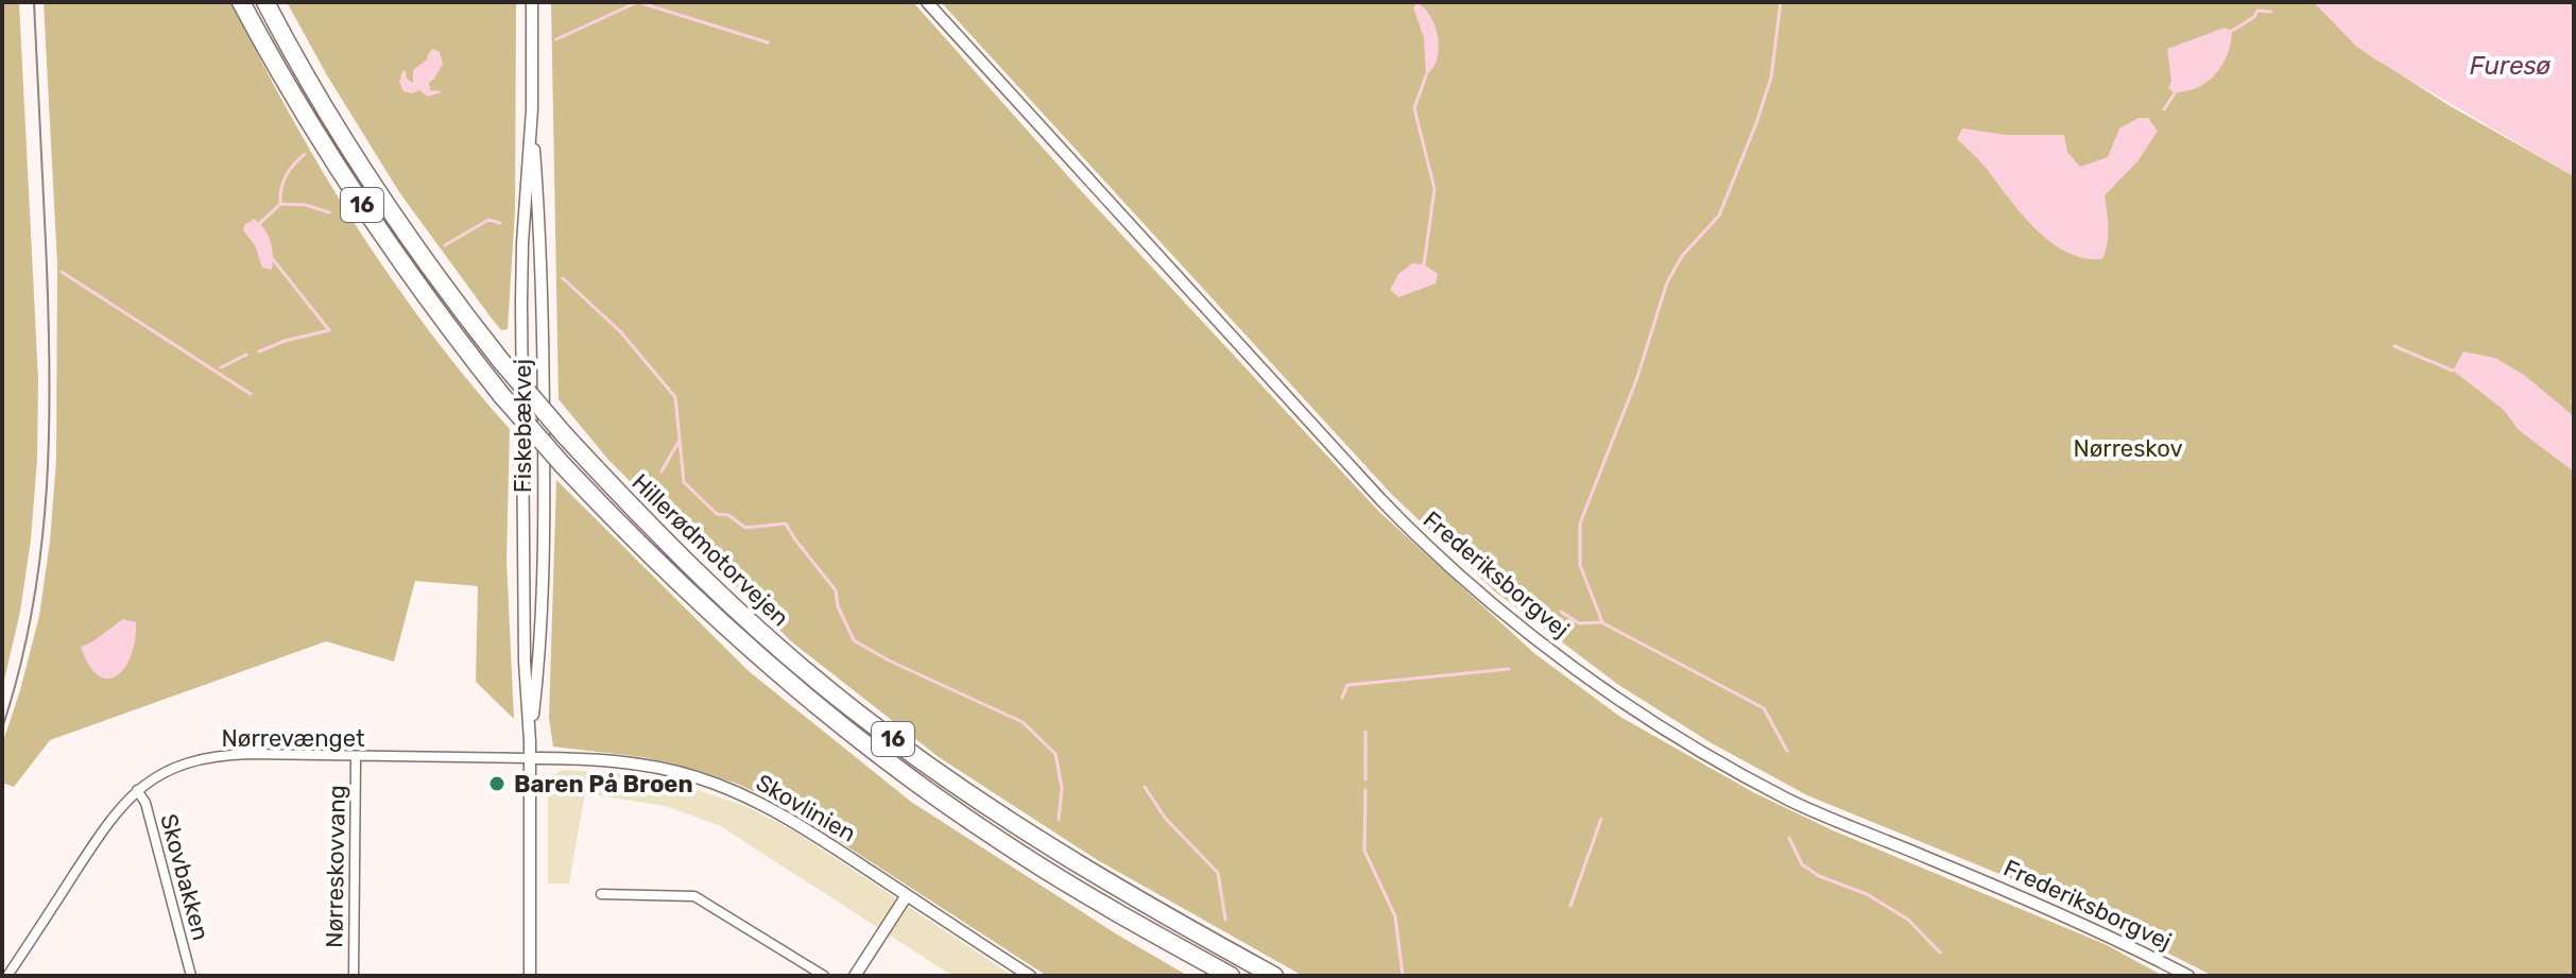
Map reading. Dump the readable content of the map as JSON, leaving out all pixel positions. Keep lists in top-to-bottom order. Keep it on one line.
{"streets":{"highway":["16","Hillerødmotorvejen"],"street":["Fiskebækvej","Frederiksborgvej","Nørrevænget","Skovlinien","Nørreskovvang","Skovbakken"]},"crossings":[["Fiskebækvej","Nørrevænget"],["Fiskebækvej","Skovlinien"],["Nørrevænget","Skovlinien"],["Nørrevænget","Nørreskovvang"],["Nørrevænget","Skovbakken"]],"water":["Furesø"],"parks":["Nørreskov"],"places":["Baren På Broen"]}
